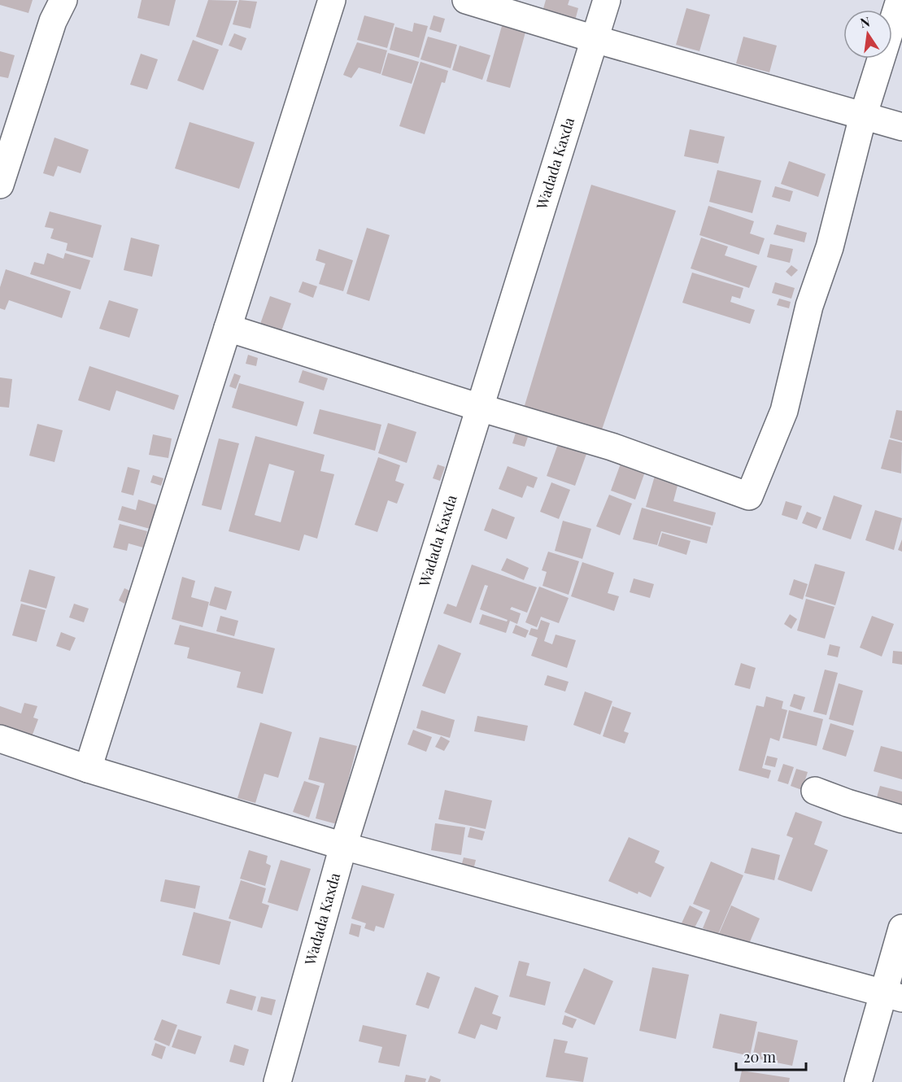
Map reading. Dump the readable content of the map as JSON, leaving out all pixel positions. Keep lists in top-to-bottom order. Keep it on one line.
{"streets":{"street":["Wadada Kaxda"]},"scale_bar":"20 m","north":"top"}
